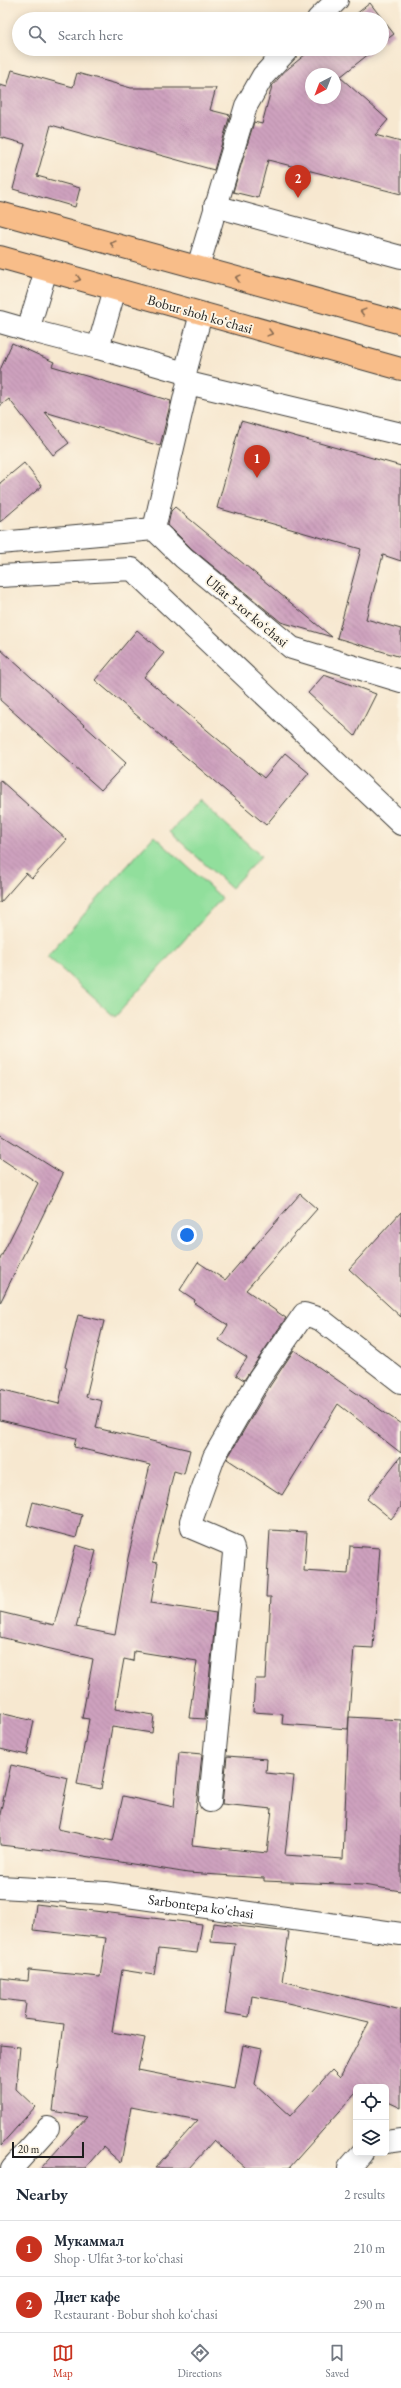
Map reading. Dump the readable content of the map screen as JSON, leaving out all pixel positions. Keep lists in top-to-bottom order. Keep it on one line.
{"streets":{"main road":["Bobur shoh koʻchasi"],"street":["Ulfat 3-tor koʻchasi","Sarbontepa ko'chasi"]},"scale_bar":"20 m","north":"bottom left","page":{"search":"Search here","pins":["2","1"],"scale":"20 m","heading":["Nearby","2 results"],"list":[{"mark":"1","name":"Мукаммал","note":"Shop · Ulfat 3-tor koʻchasi","value":"210 m"},{"mark":"2","name":"Диет кафе","note":"Restaurant · Bobur shoh koʻchasi","value":"290 m"}],"nav":["Map","Directions","Saved"]}}
